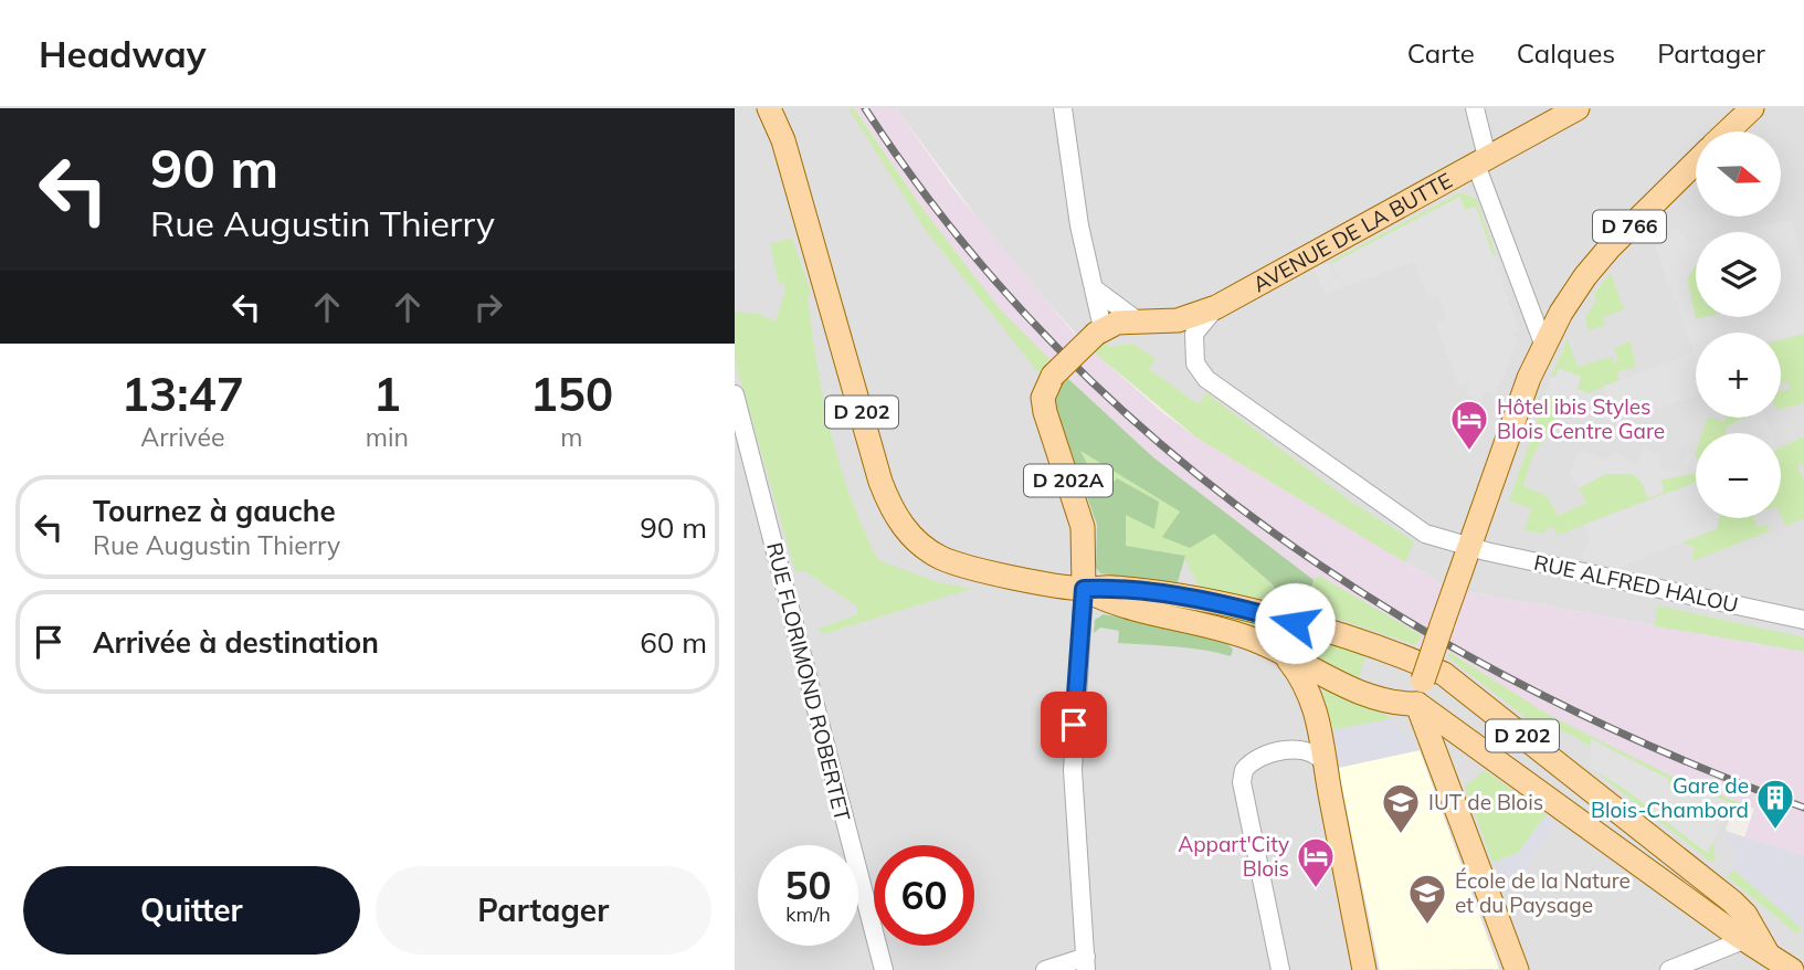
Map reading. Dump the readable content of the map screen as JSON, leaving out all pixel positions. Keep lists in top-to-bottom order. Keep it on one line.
{"streets":{"main road":["D 766","AVENUE DE LA BUTTE","D 202","D 202A"],"street":["RUE ALFRED HALOU","RUE FLORIMOND ROBERTET"]},"crossings":[["D 766","D 202"],["D 766","RUE ALFRED HALOU"],["AVENUE DE LA BUTTE","D 202A"],["AVENUE DE LA BUTTE","RUE ALFRED HALOU"],["D 202","D 202A"]],"places":{"hotel":["Hôtel ibis Styles Blois Centre Gare","Appart'City Blois"],"building":["Gare de Blois-Chambord"],"school or university":["IUT de Blois","École de la Nature et du Paysage"]},"north":"right","page":{"header":"Headway","nav":["Carte","Calques","Partager"],"turn":["90 m","Rue Augustin Thierry"],"map_buttons":["+","−"],"eta":["13:47","Arrivée","1","min","150","m"],"list":[{"name":"Tournez à gauche","note":"Rue Augustin Thierry","value":"90 m"},{"name":"Arrivée à destination","value":"60 m"}],"speed":"50 km/h","limit":"60","buttons":["Quitter","Partager"]}}
